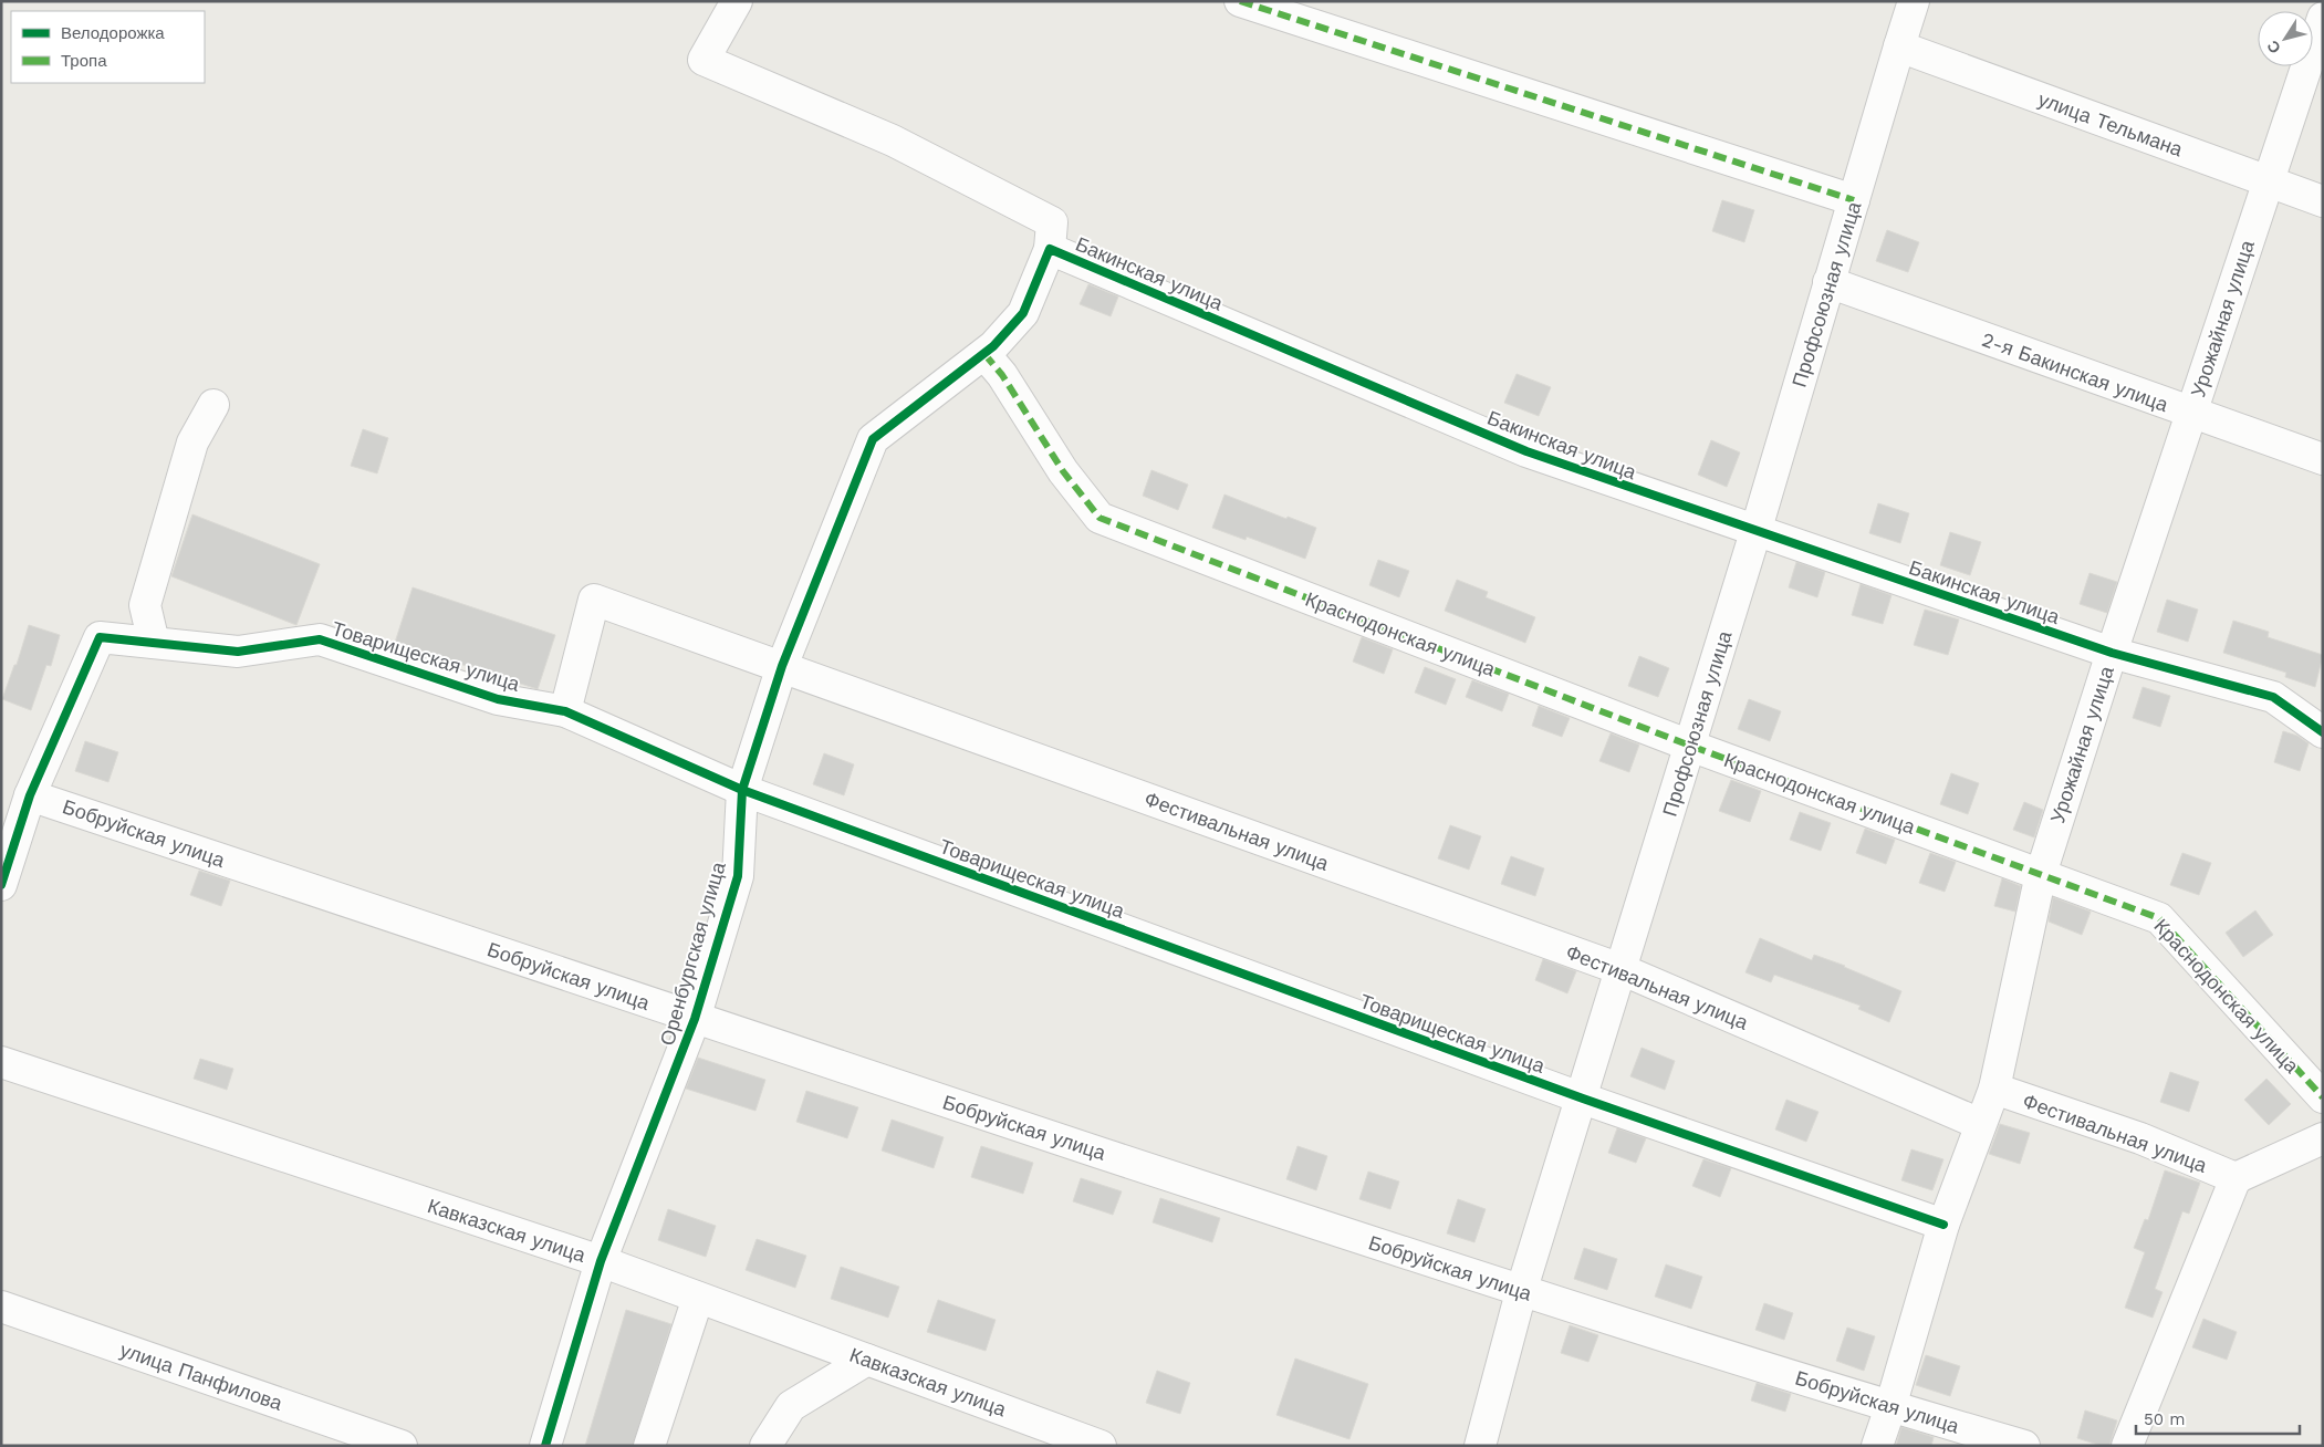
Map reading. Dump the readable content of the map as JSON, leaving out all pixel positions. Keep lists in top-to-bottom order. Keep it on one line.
{"streets":{"street":["улица Тельмана","Бакинская улица","Профсоюзная улица","Урожайная улица","2-я Бакинская улица","Краснодонская улица","Товарищеская улица","Фестивальная улица","Бобруйская улица","Оренбургская улица","Кавказская улица","улица Панфилова"]},"crossings":[["улица Тельмана","Профсоюзная улица"],["улица Тельмана","Урожайная улица"],["Бакинская улица","Профсоюзная улица"],["Бакинская улица","Урожайная улица"],["Бакинская улица","Краснодонская улица"],["Бакинская улица","Оренбургская улица"],["Профсоюзная улица","2-я Бакинская улица"],["Профсоюзная улица","Краснодонская улица"],["Профсоюзная улица","Товарищеская улица"],["Профсоюзная улица","Фестивальная улица"],["Профсоюзная улица","Бобруйская улица"],["Урожайная улица","2-я Бакинская улица"],["Урожайная улица","Краснодонская улица"],["Урожайная улица","Товарищеская улица"],["Урожайная улица","Фестивальная улица"],["Урожайная улица","Бобруйская улица"],["Товарищеская улица","Фестивальная улица"],["Товарищеская улица","Бобруйская улица"],["Товарищеская улица","Оренбургская улица"],["Фестивальная улица","Оренбургская улица"],["Бобруйская улица","Оренбургская улица"],["Оренбургская улица","Кавказская улица"]],"legend":["Велодорожка","Тропа"],"scale_bar":"50 m","north":"bottom left"}
